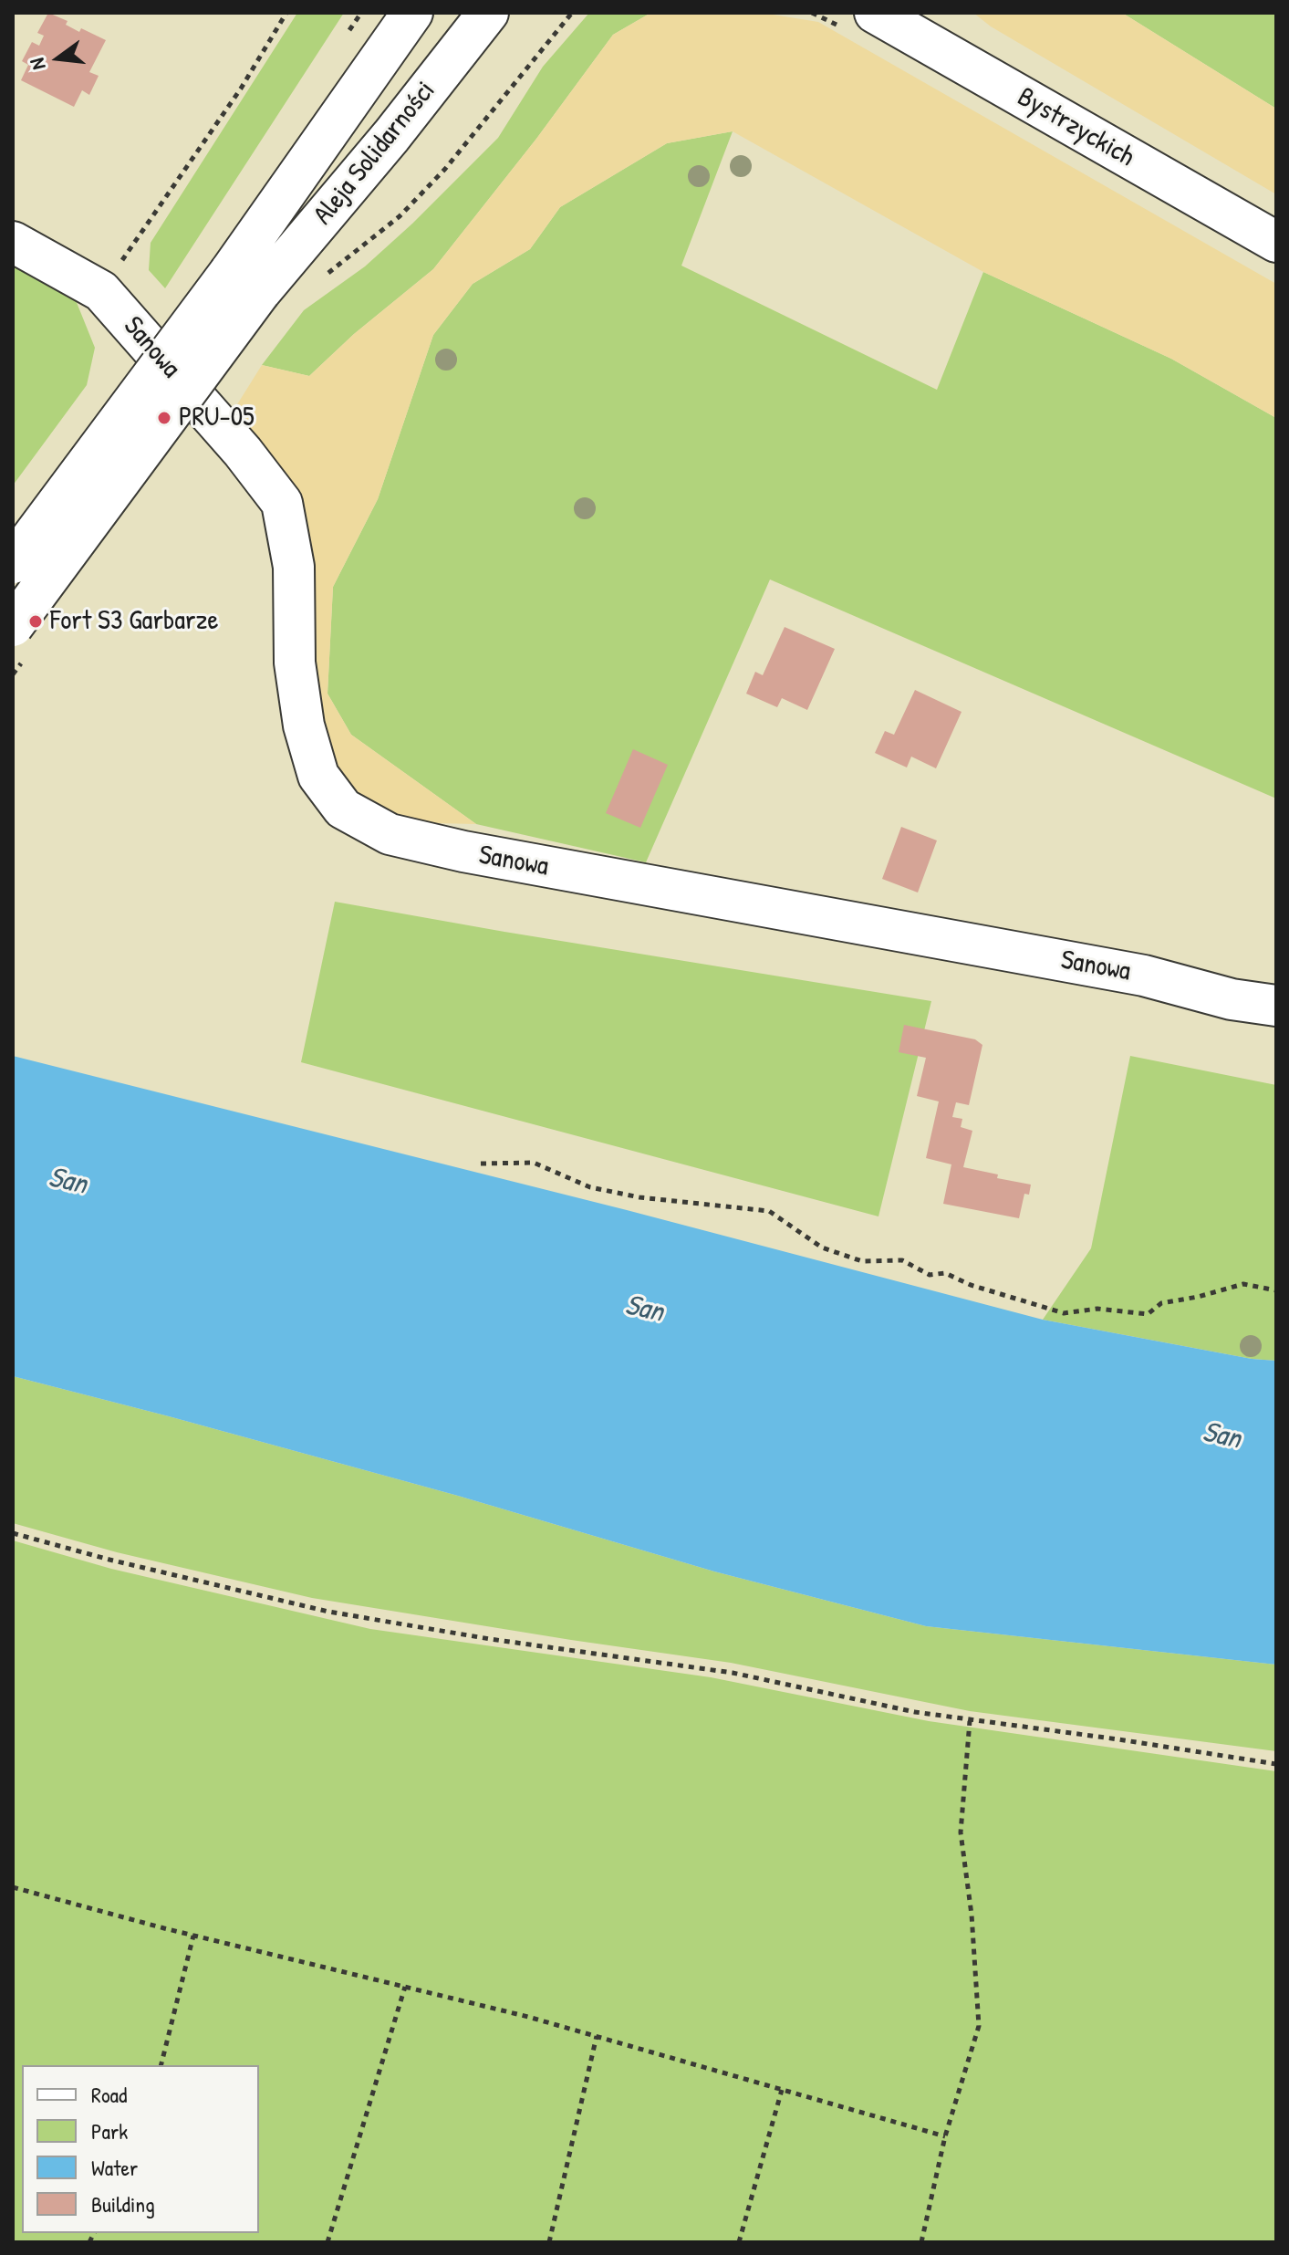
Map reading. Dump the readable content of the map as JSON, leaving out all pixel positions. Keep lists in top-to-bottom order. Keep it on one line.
{"streets":{"main road":["Bystrzyckich","Aleja Solidarności","Sanowa"]},"water":["San"],"places":["PRU-05","Fort S3 Garbarze"],"legend":["Road","Park","Water","Building"],"north":"left"}
